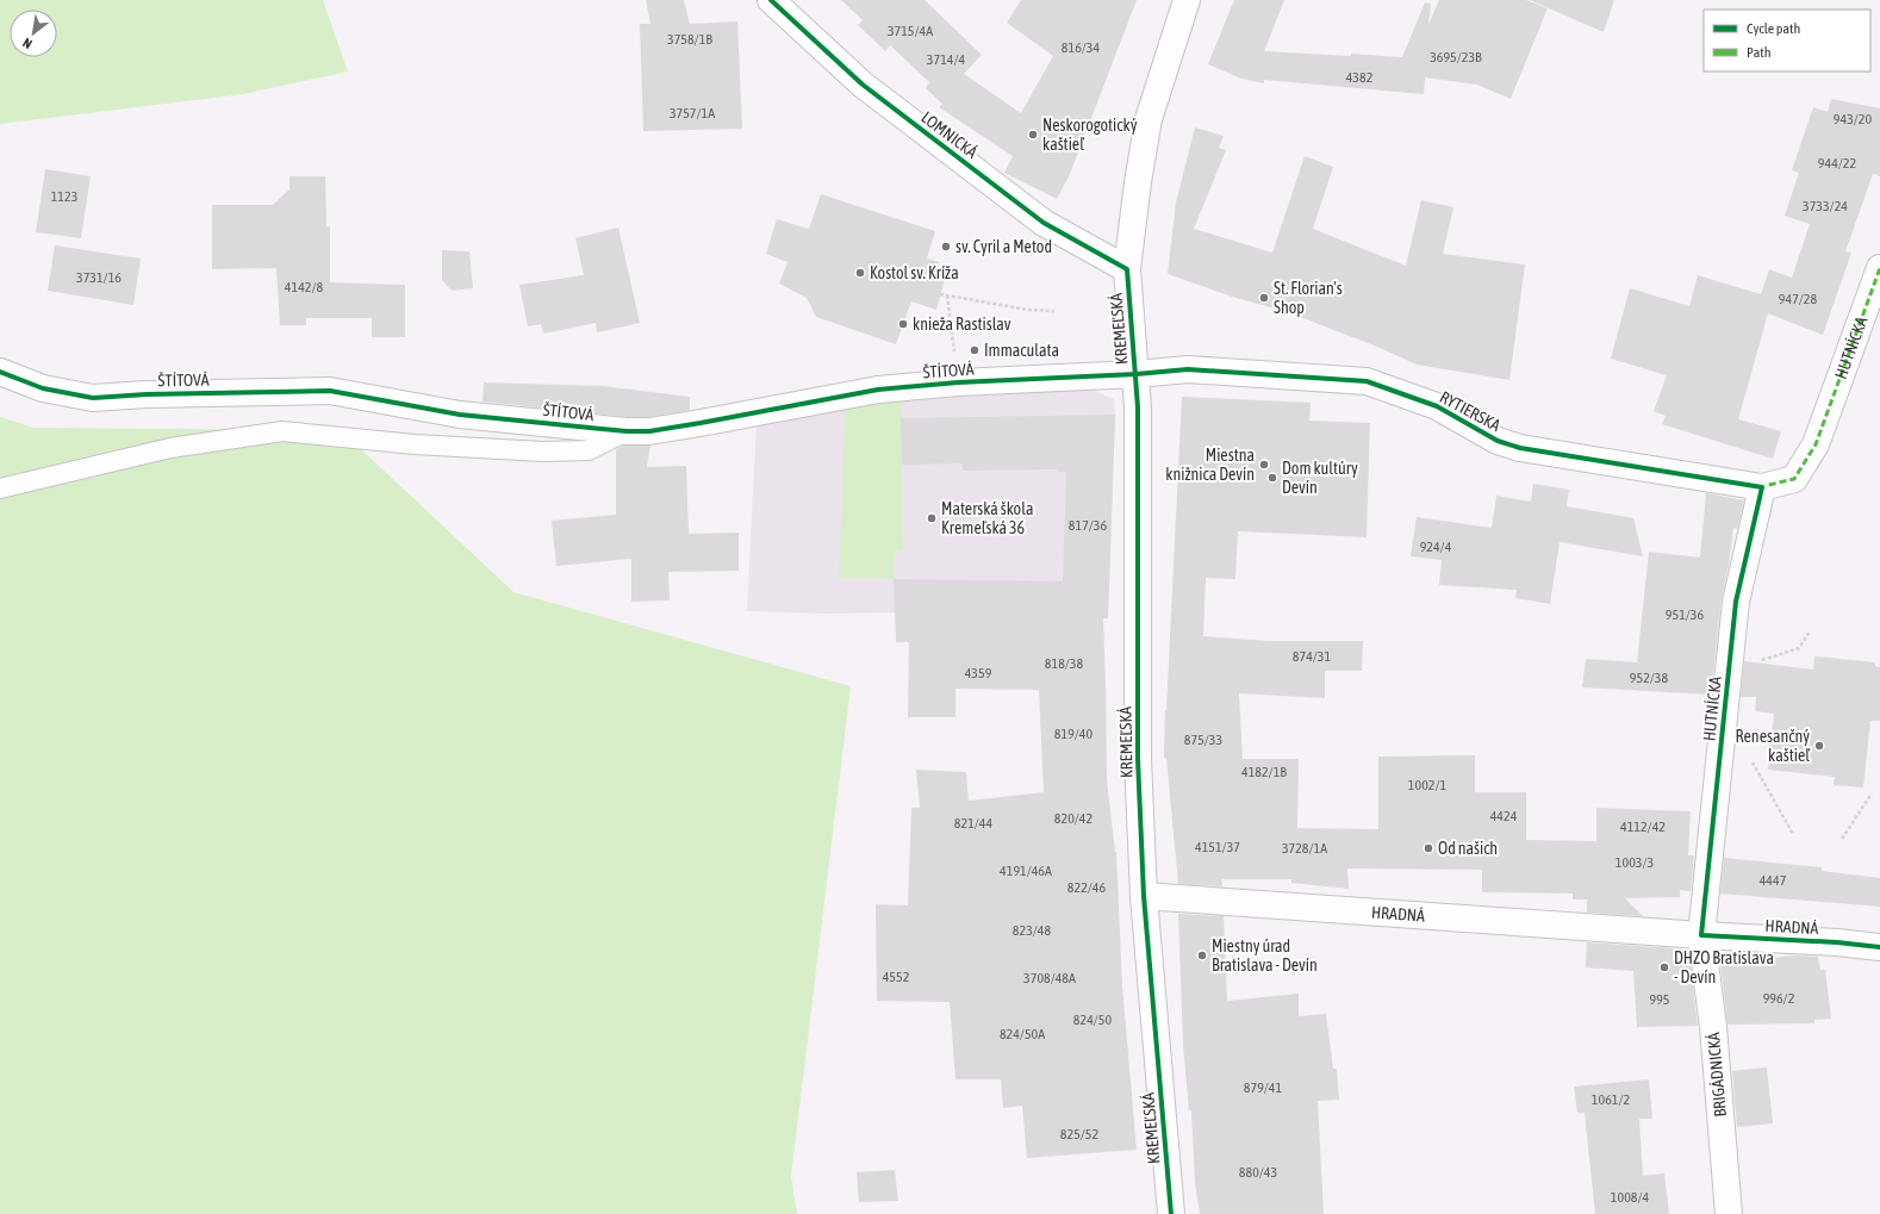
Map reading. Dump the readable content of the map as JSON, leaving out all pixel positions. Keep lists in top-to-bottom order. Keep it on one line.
{"streets":{"street":["LOMNICKÁ","KREMEĽSKÁ","HUTNÍCKA","ŠTÍTOVÁ","RYTIERSKA","HRADNÁ","BRIGÁDNICKÁ"]},"crossings":[["LOMNICKÁ","KREMEĽSKÁ"],["KREMEĽSKÁ","ŠTÍTOVÁ"],["KREMEĽSKÁ","RYTIERSKA"],["KREMEĽSKÁ","HRADNÁ"],["HUTNÍCKA","RYTIERSKA"],["HUTNÍCKA","HRADNÁ"],["HUTNÍCKA","BRIGÁDNICKÁ"],["ŠTÍTOVÁ","RYTIERSKA"],["HRADNÁ","BRIGÁDNICKÁ"]],"places":["Neskorogotický kaštieľ","sv. Cyril a Metod","Kostol sv. Kríža","St. Florian's Shop","knieža Rastislav","Immaculata","Miestna knižnica Devín","Dom kultúry Devín","Materská škola Kremeľská 36","Renesančný kaštieľ","Od našich","Miestny úrad Bratislava - Devín","DHZO Bratislava - Devín"],"house_numbers":["3715/4A","3758/1B","816/34","3695/23B","3714/4","4382","3757/1A","943/20","944/22","1123","3733/24","3731/16","4142/8","947/28","817/36","924/4","951/36","874/31","818/38","4359","952/38","819/40","875/33","4182/1B","1002/1","4424","820/42","821/44","4112/42","4151/37","3728/1A","1003/3","4191/46A","4447","822/46","823/48","4552","3708/48A","996/2","995","824/50","824/50A","879/41","1061/2","825/52","880/43","1008/4"],"legend":["Cycle path","Path"],"north":"bottom left"}
